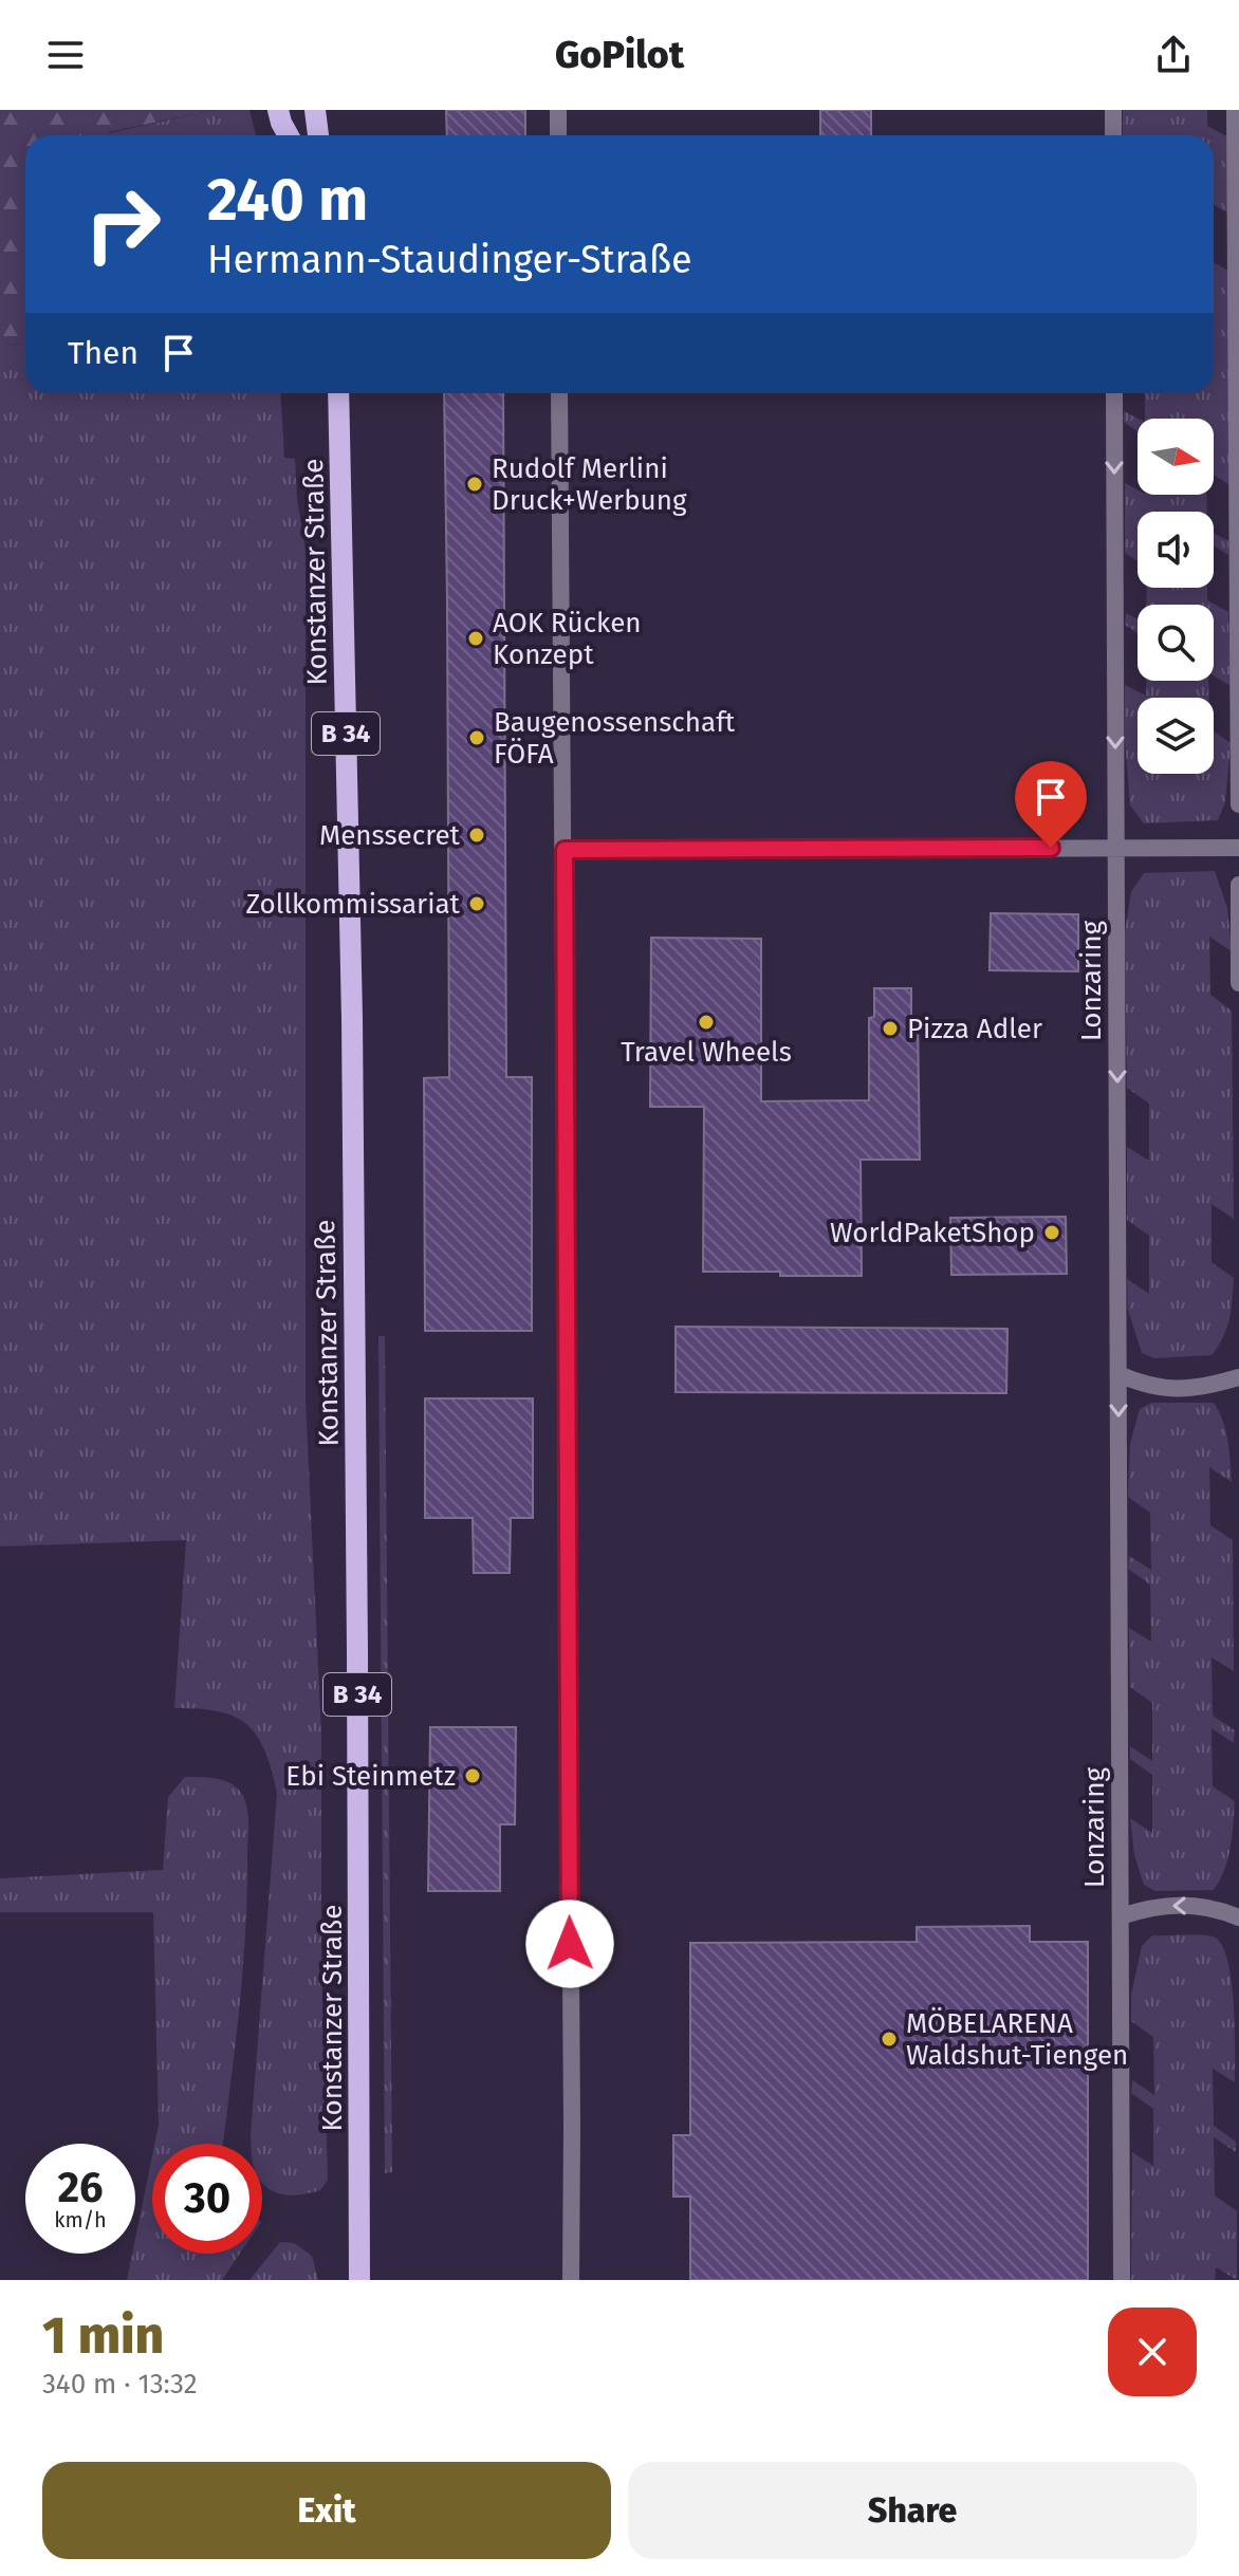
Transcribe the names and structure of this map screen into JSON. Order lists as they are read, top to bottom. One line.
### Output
{"streets":{"main road":["Konstanzer Straße","B 34"],"street":["Lonzaring"]},"places":["Rudolf Merlini Druck+Werbung","AOK Rücken Konzept","Baugenossenschaft FÖFA","Menssecret","Zollkommissariat","Travel Wheels","Pizza Adler","WorldPaketShop","Ebi Steinmetz","MÖBELARENA Waldshut-Tiengen"],"north":"right","page":{"header":"GoPilot","turn":["240 m","Hermann-Staudinger-Straße"],"then":"Then","speed":"26 km/h","limit":"30","heading":["1 min","340 m · 13:32"],"buttons":["Exit","Share"]}}
